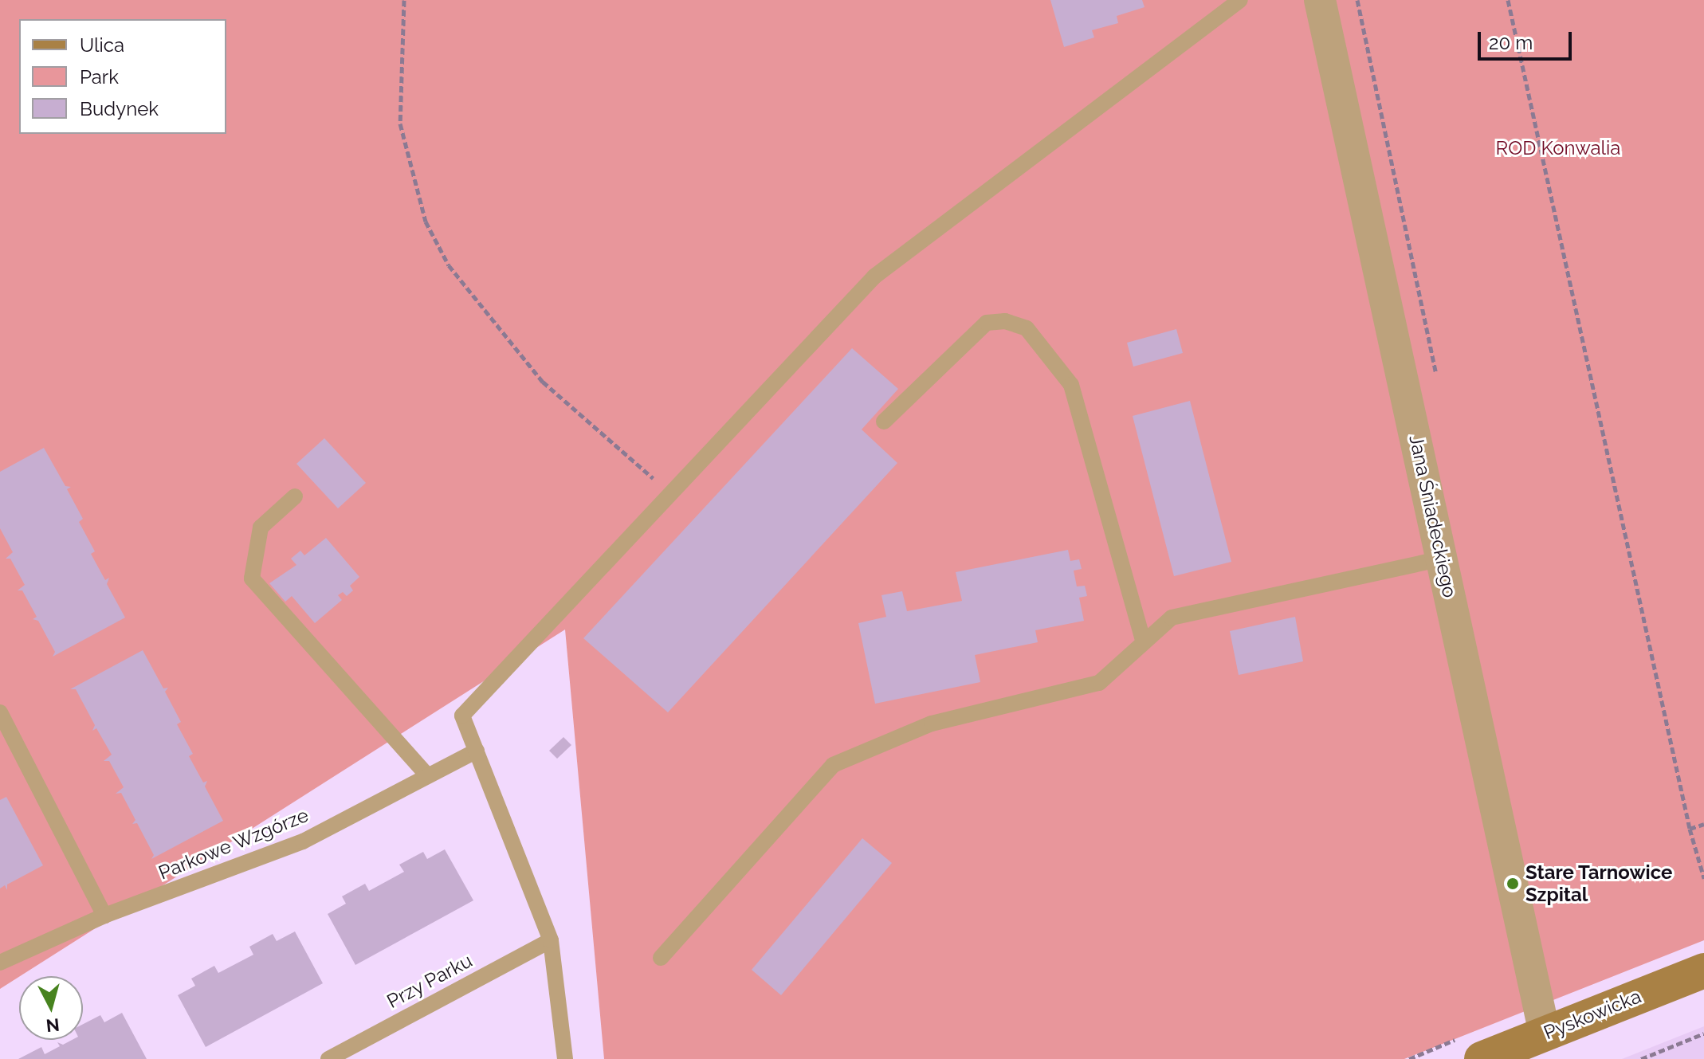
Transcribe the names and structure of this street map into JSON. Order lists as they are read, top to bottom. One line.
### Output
{"streets":{"street":["Jana Śniadeckiego","Pyskowicka"],"lane":["Parkowe Wzgórze","Przy Parku"]},"crossings":[["Jana Śniadeckiego","Pyskowicka"]],"parks":["ROD Konwalia"],"places":["Stare Tarnowice Szpital"],"legend":["Ulica","Park","Budynek"],"scale_bar":"20 m","north":"bottom"}
